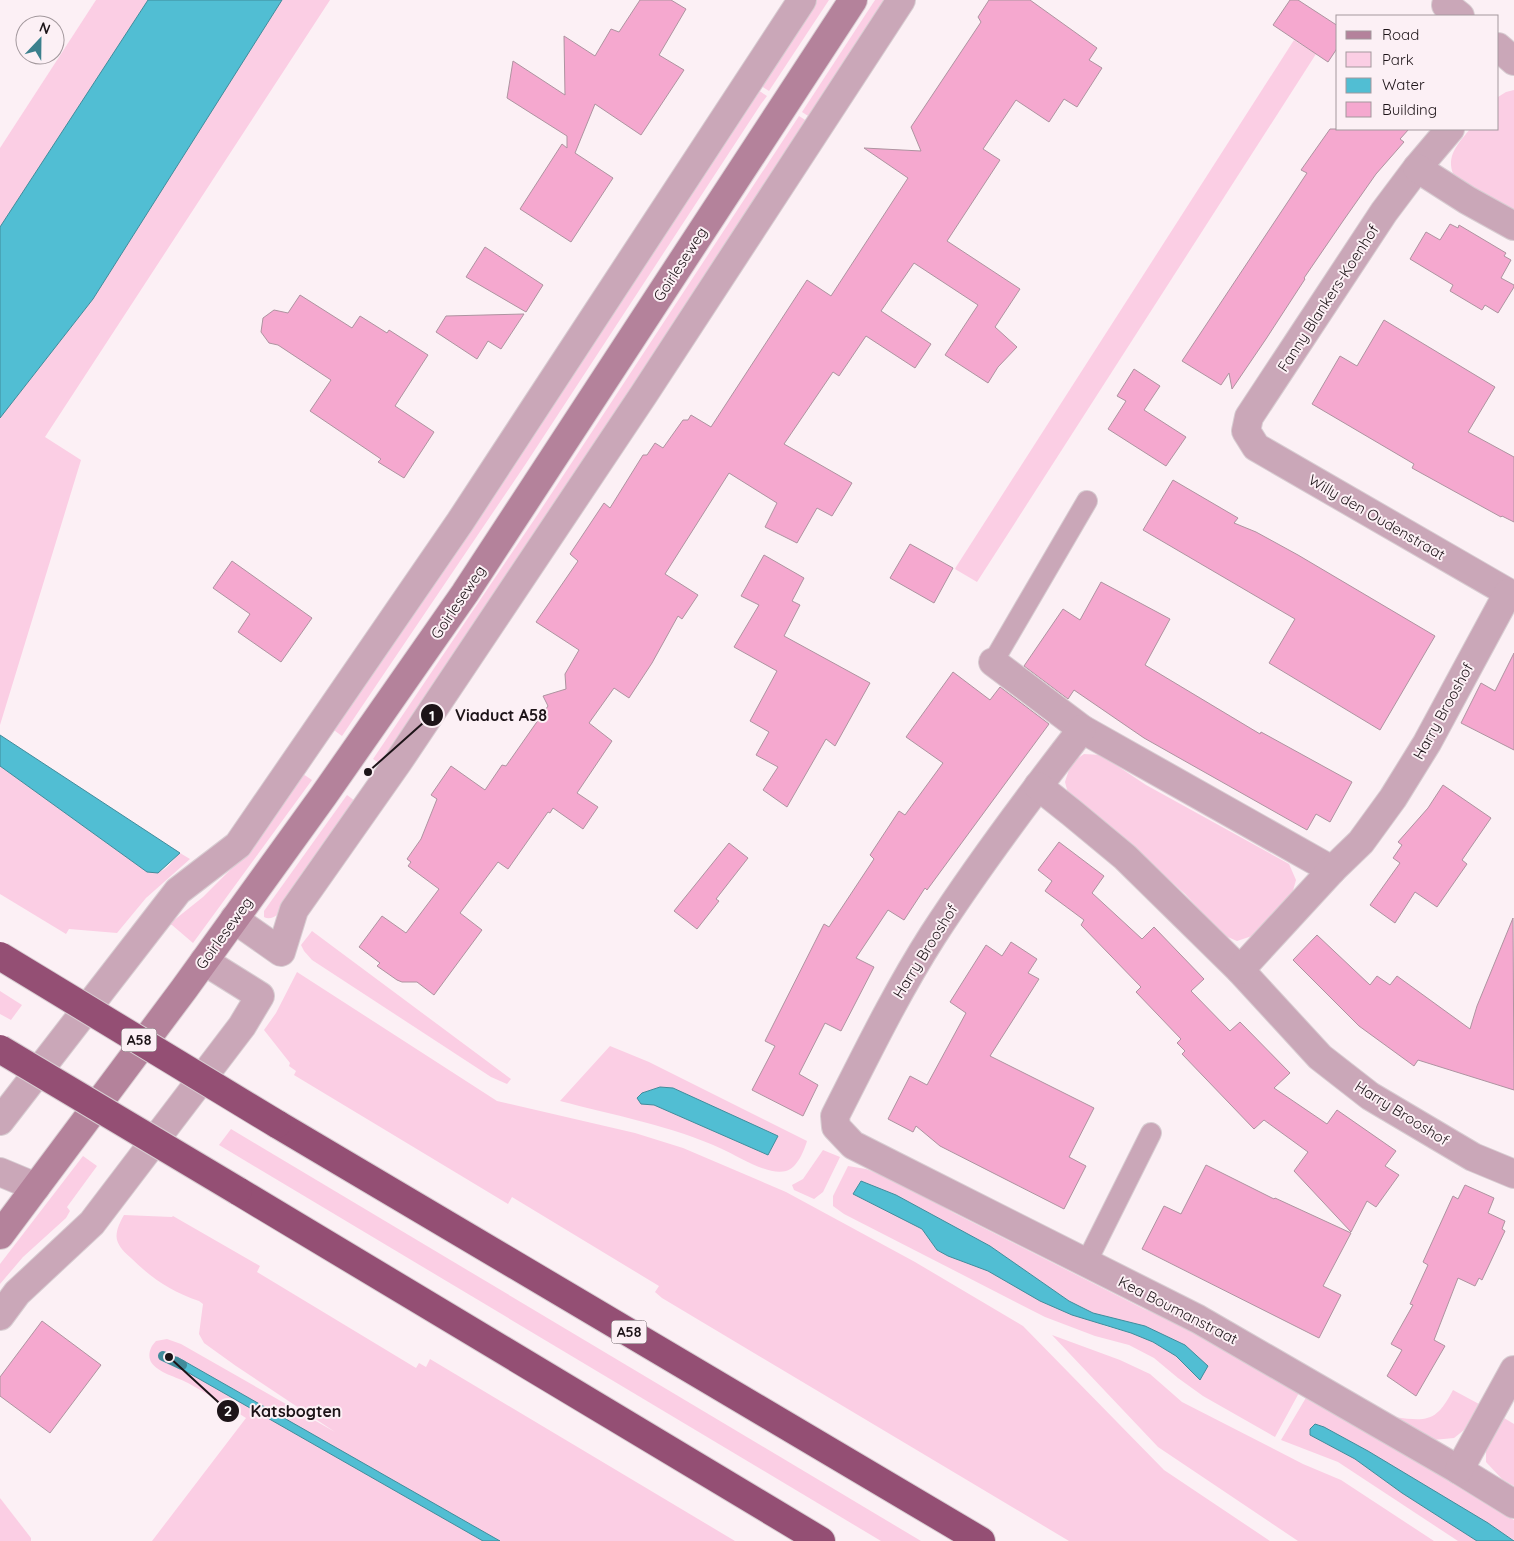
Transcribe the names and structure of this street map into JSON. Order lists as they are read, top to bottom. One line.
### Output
{"streets":{"highway":["A58"],"street":["Goirleseweg","Fanny Blankers-Koenhof","Willy den Oudenstraat","Harry Brooshof","Kea Boumanstraat"]},"crossings":[["Fanny Blankers-Koenhof","Willy den Oudenstraat"],["Willy den Oudenstraat","Harry Brooshof"],["Harry Brooshof","Kea Boumanstraat"]],"places":["Viaduct A58","Katsbogten"],"legend":["Road","Park","Water","Building"],"north":"top"}
